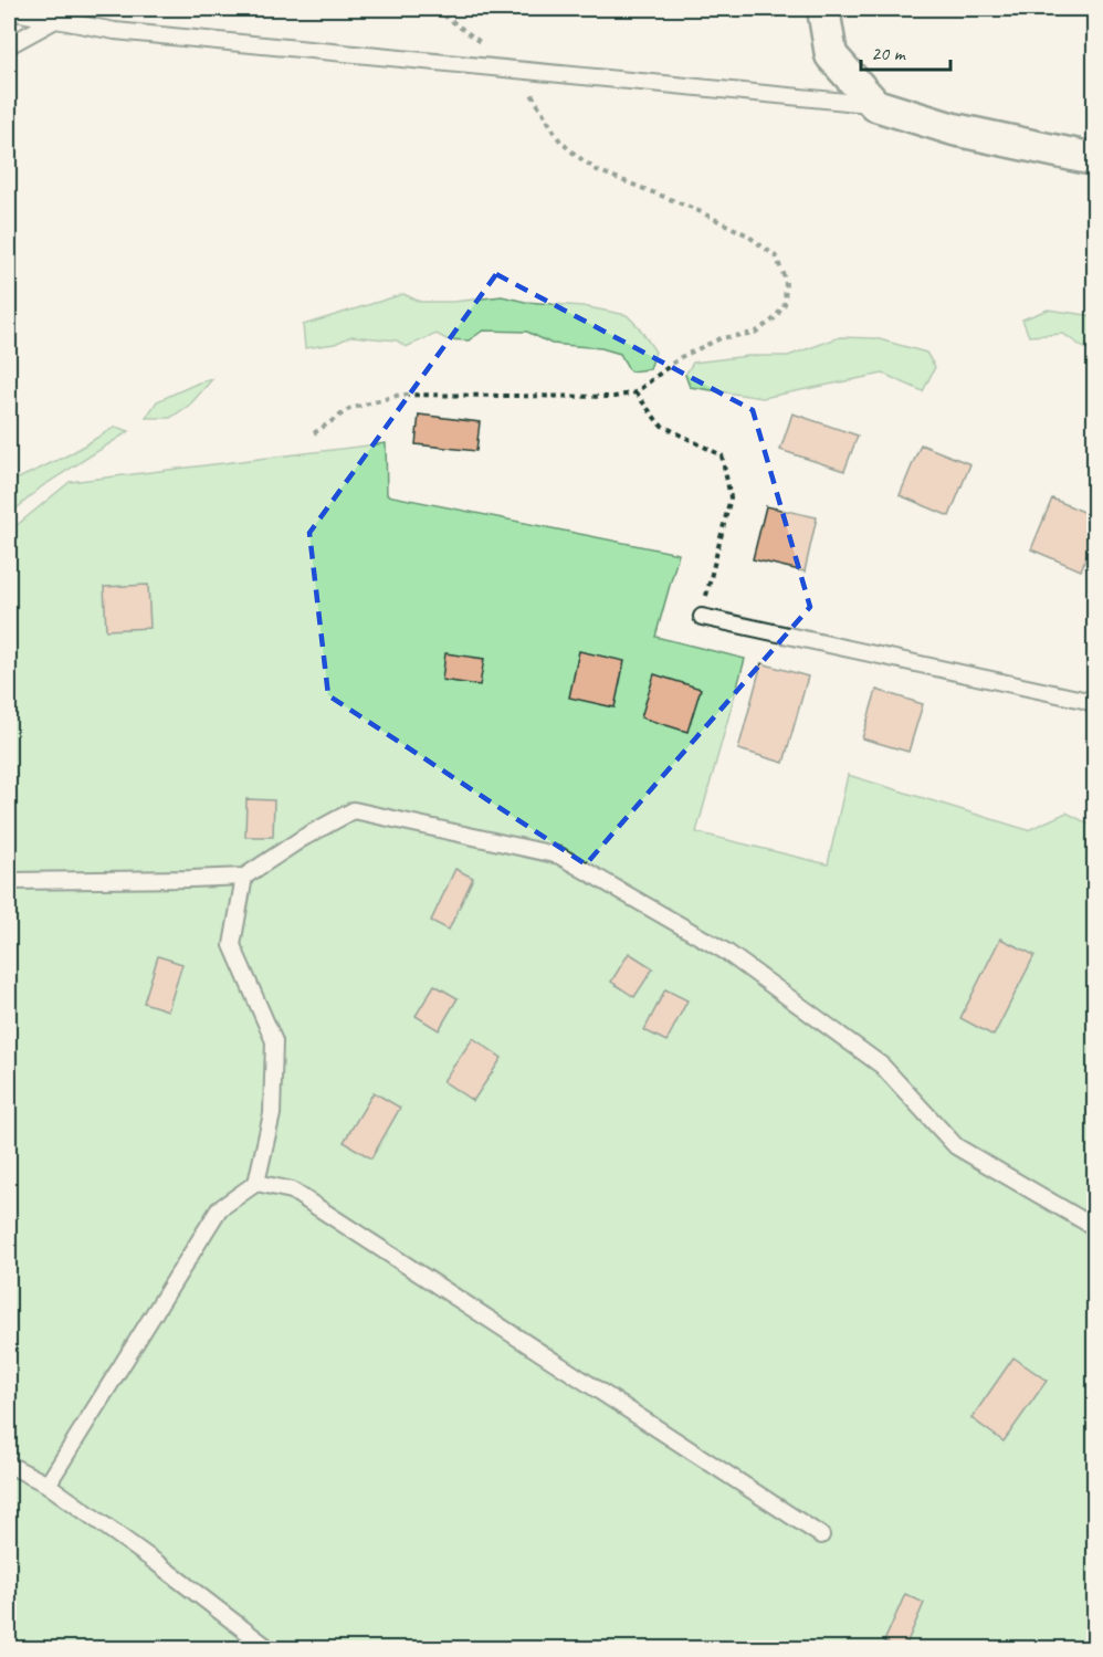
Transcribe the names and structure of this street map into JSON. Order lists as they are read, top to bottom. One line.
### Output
{"scale_bar":"20 m"}
